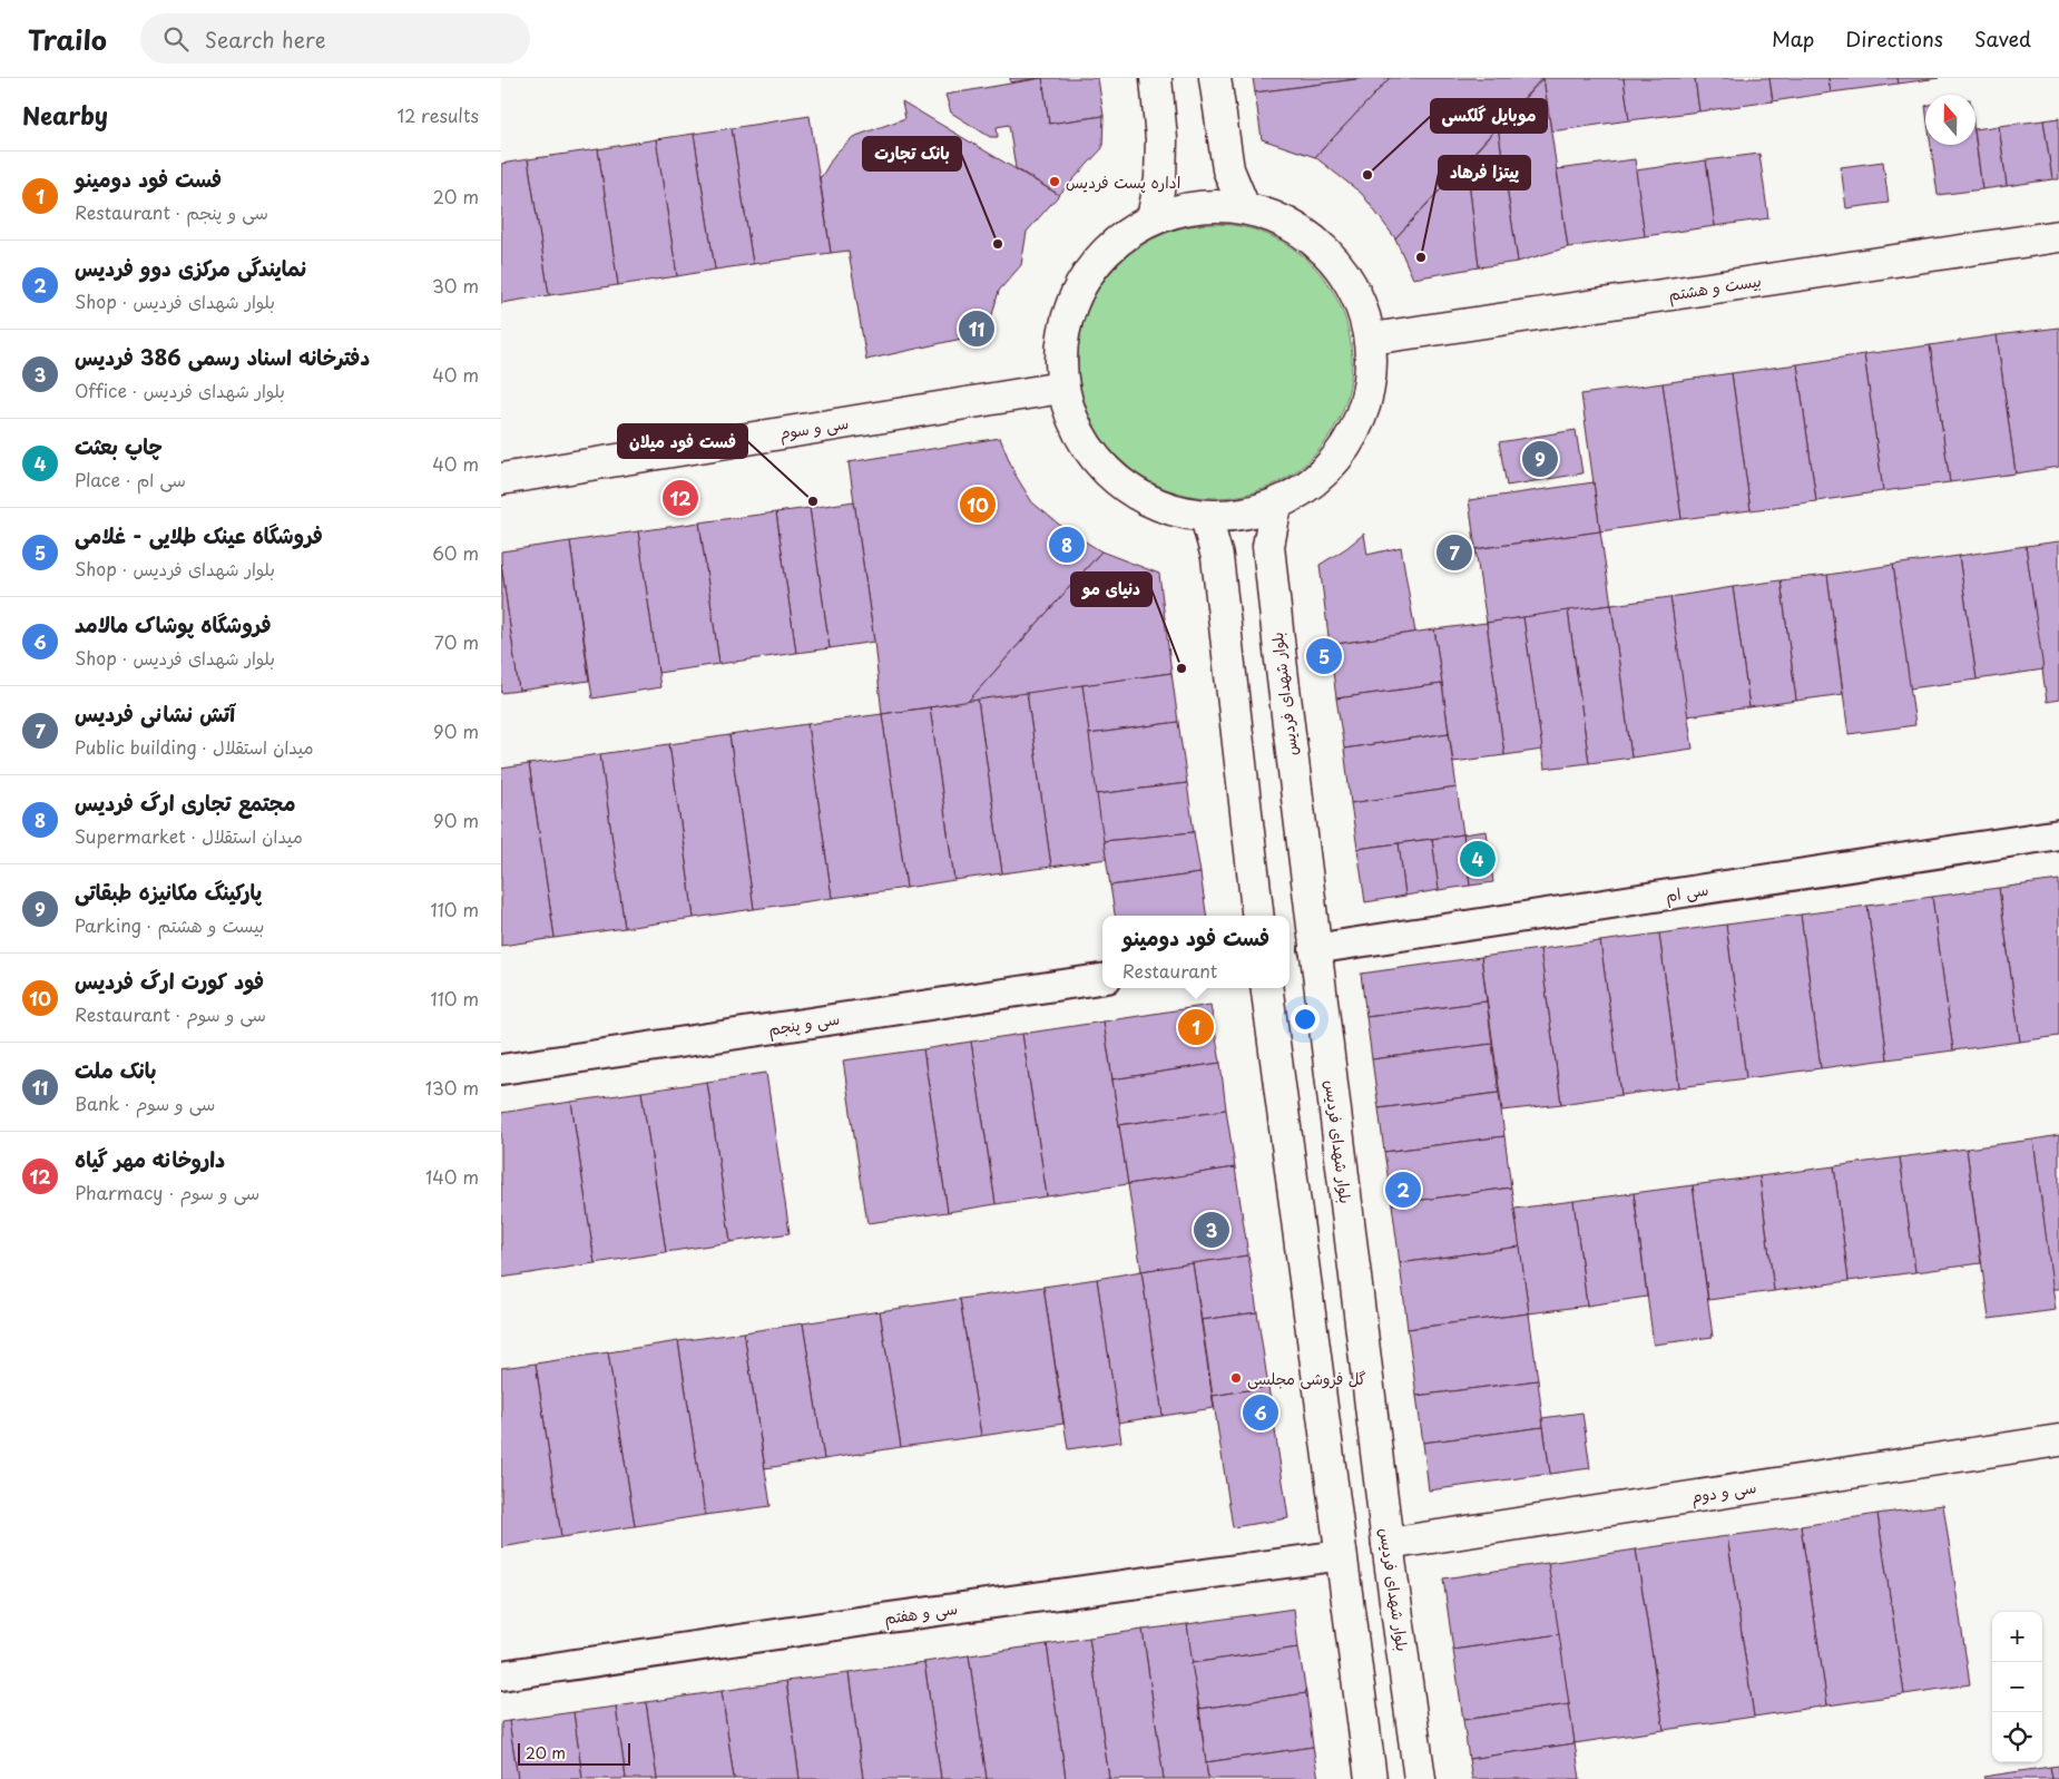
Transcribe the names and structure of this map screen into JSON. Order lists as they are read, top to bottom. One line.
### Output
{"streets":{"main road":["بیست و هشتم","سی و سوم","بلوار شهدای فردیس","سی و دوم"],"street":["سی ام","سی و پنجم","سی و هفتم"]},"crossings":[["بلوار شهدای فردیس","سی ام"],["بلوار شهدای فردیس","سی و دوم"]],"places":["موبایل گلکسی","اداره پست فردیس","بانک تجارت","پیتزا فرهاد","فست فود میلان","دنیای مو","گل فروشی مجلسی"],"scale_bar":"20 m","north":"top","page":{"header":"Trailo","search":"Search here","nav":["Map","Directions","Saved"],"heading":["Nearby","12 results"],"list":[{"mark":"1","name":"فست فود دومینو","note":"Restaurant · سی و پنجم","value":"20 m"},{"mark":"2","name":"نمایندگی مرکزی دوو فردیس","note":"Shop · بلوار شهدای فردیس","value":"30 m"},{"mark":"3","name":"دفترخانه اسناد رسمی 386 فردیس","note":"Office · بلوار شهدای فردیس","value":"40 m"},{"mark":"4","name":"چاپ بعثت","note":"Place · سی ام","value":"40 m"},{"mark":"5","name":"فروشگاه عینک طلایی - غلامی","note":"Shop · بلوار شهدای فردیس","value":"60 m"},{"mark":"6","name":"فروشگاه پوشاک مالامد","note":"Shop · بلوار شهدای فردیس","value":"70 m"},{"mark":"7","name":"آتش نشانی فردیس","note":"Public building · میدان استقلال","value":"90 m"},{"mark":"8","name":"مجتمع تجاری ارگ فردیس","note":"Supermarket · میدان استقلال","value":"90 m"},{"mark":"9","name":"پارکینگ مکانیزه طبقاتی","note":"Parking · بیست و هشتم","value":"110 m"},{"mark":"10","name":"فود کورت ارگ فردیس","note":"Restaurant · سی و سوم","value":"110 m"},{"mark":"11","name":"بانک ملت","note":"Bank · سی و سوم","value":"130 m"},{"mark":"12","name":"داروخانه مهر گیاه","note":"Pharmacy · سی و سوم","value":"140 m"}],"pins":["11","9","12","10","8","7","5","4","1","2","3","6"],"popup":["فست فود دومینو","Restaurant"],"map_buttons":["+","−"],"scale":"20 m"}}
